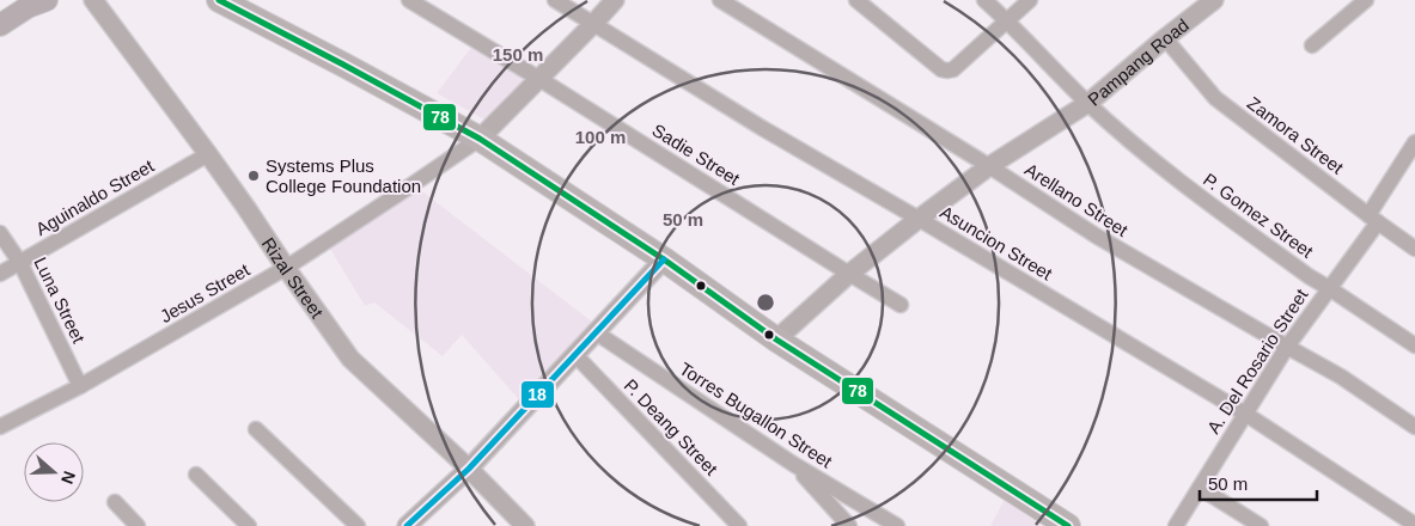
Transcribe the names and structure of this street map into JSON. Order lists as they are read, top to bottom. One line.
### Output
{"streets":{"street":["Pampang Road","Zamora Street","Sadie Street","Aguinaldo Street","Arellano Street","P. Gomez Street","Asuncion Street","Rizal Street","Jesus Street","Luna Street","A. Del Rosario Street","Torres Bugallon Street","P. Deang Street"]},"crossings":[["Pampang Road","Zamora Street"],["Pampang Road","Sadie Street"],["Pampang Road","Arellano Street"],["Pampang Road","P. Gomez Street"],["Pampang Road","Asuncion Street"],["Zamora Street","A. Del Rosario Street"],["Aguinaldo Street","Rizal Street"],["Aguinaldo Street","Luna Street"],["Arellano Street","A. Del Rosario Street"],["P. Gomez Street","A. Del Rosario Street"],["Asuncion Street","A. Del Rosario Street"],["Rizal Street","Jesus Street"],["Jesus Street","Luna Street"]],"places":["Systems Plus College Foundation"],"lines":["transit line 78","transit line 18"],"scale_bar":"50 m","north":"right","rings":["150 m","100 m","50 m"]}
